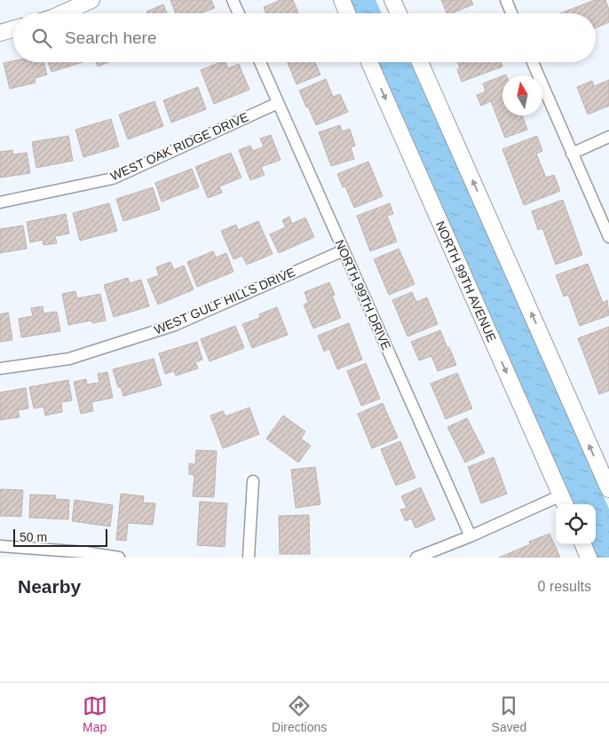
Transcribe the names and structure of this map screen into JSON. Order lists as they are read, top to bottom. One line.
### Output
{"streets":{"main road":["NORTH 99TH AVENUE"],"street":["WEST OAK RIDGE DRIVE","NORTH 99TH DRIVE","WEST GULF HILLS DRIVE"]},"crossings":[["WEST OAK RIDGE DRIVE","NORTH 99TH DRIVE"],["NORTH 99TH DRIVE","WEST GULF HILLS DRIVE"]],"scale_bar":"50 m","north":"top","page":{"search":"Search here","scale":"50 m","heading":["Nearby","0 results"],"nav":["Map","Directions","Saved"]}}
